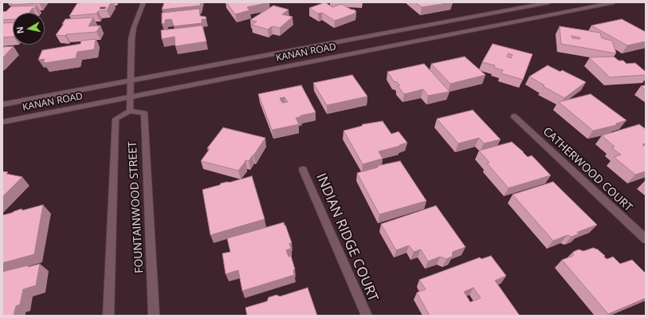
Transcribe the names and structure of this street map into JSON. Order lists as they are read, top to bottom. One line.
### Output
{"streets":{"main road":["KANAN ROAD","CATHERWOOD COURT","FOUNTAINWOOD STREET","INDIAN RIDGE COURT"]},"north":"left"}
